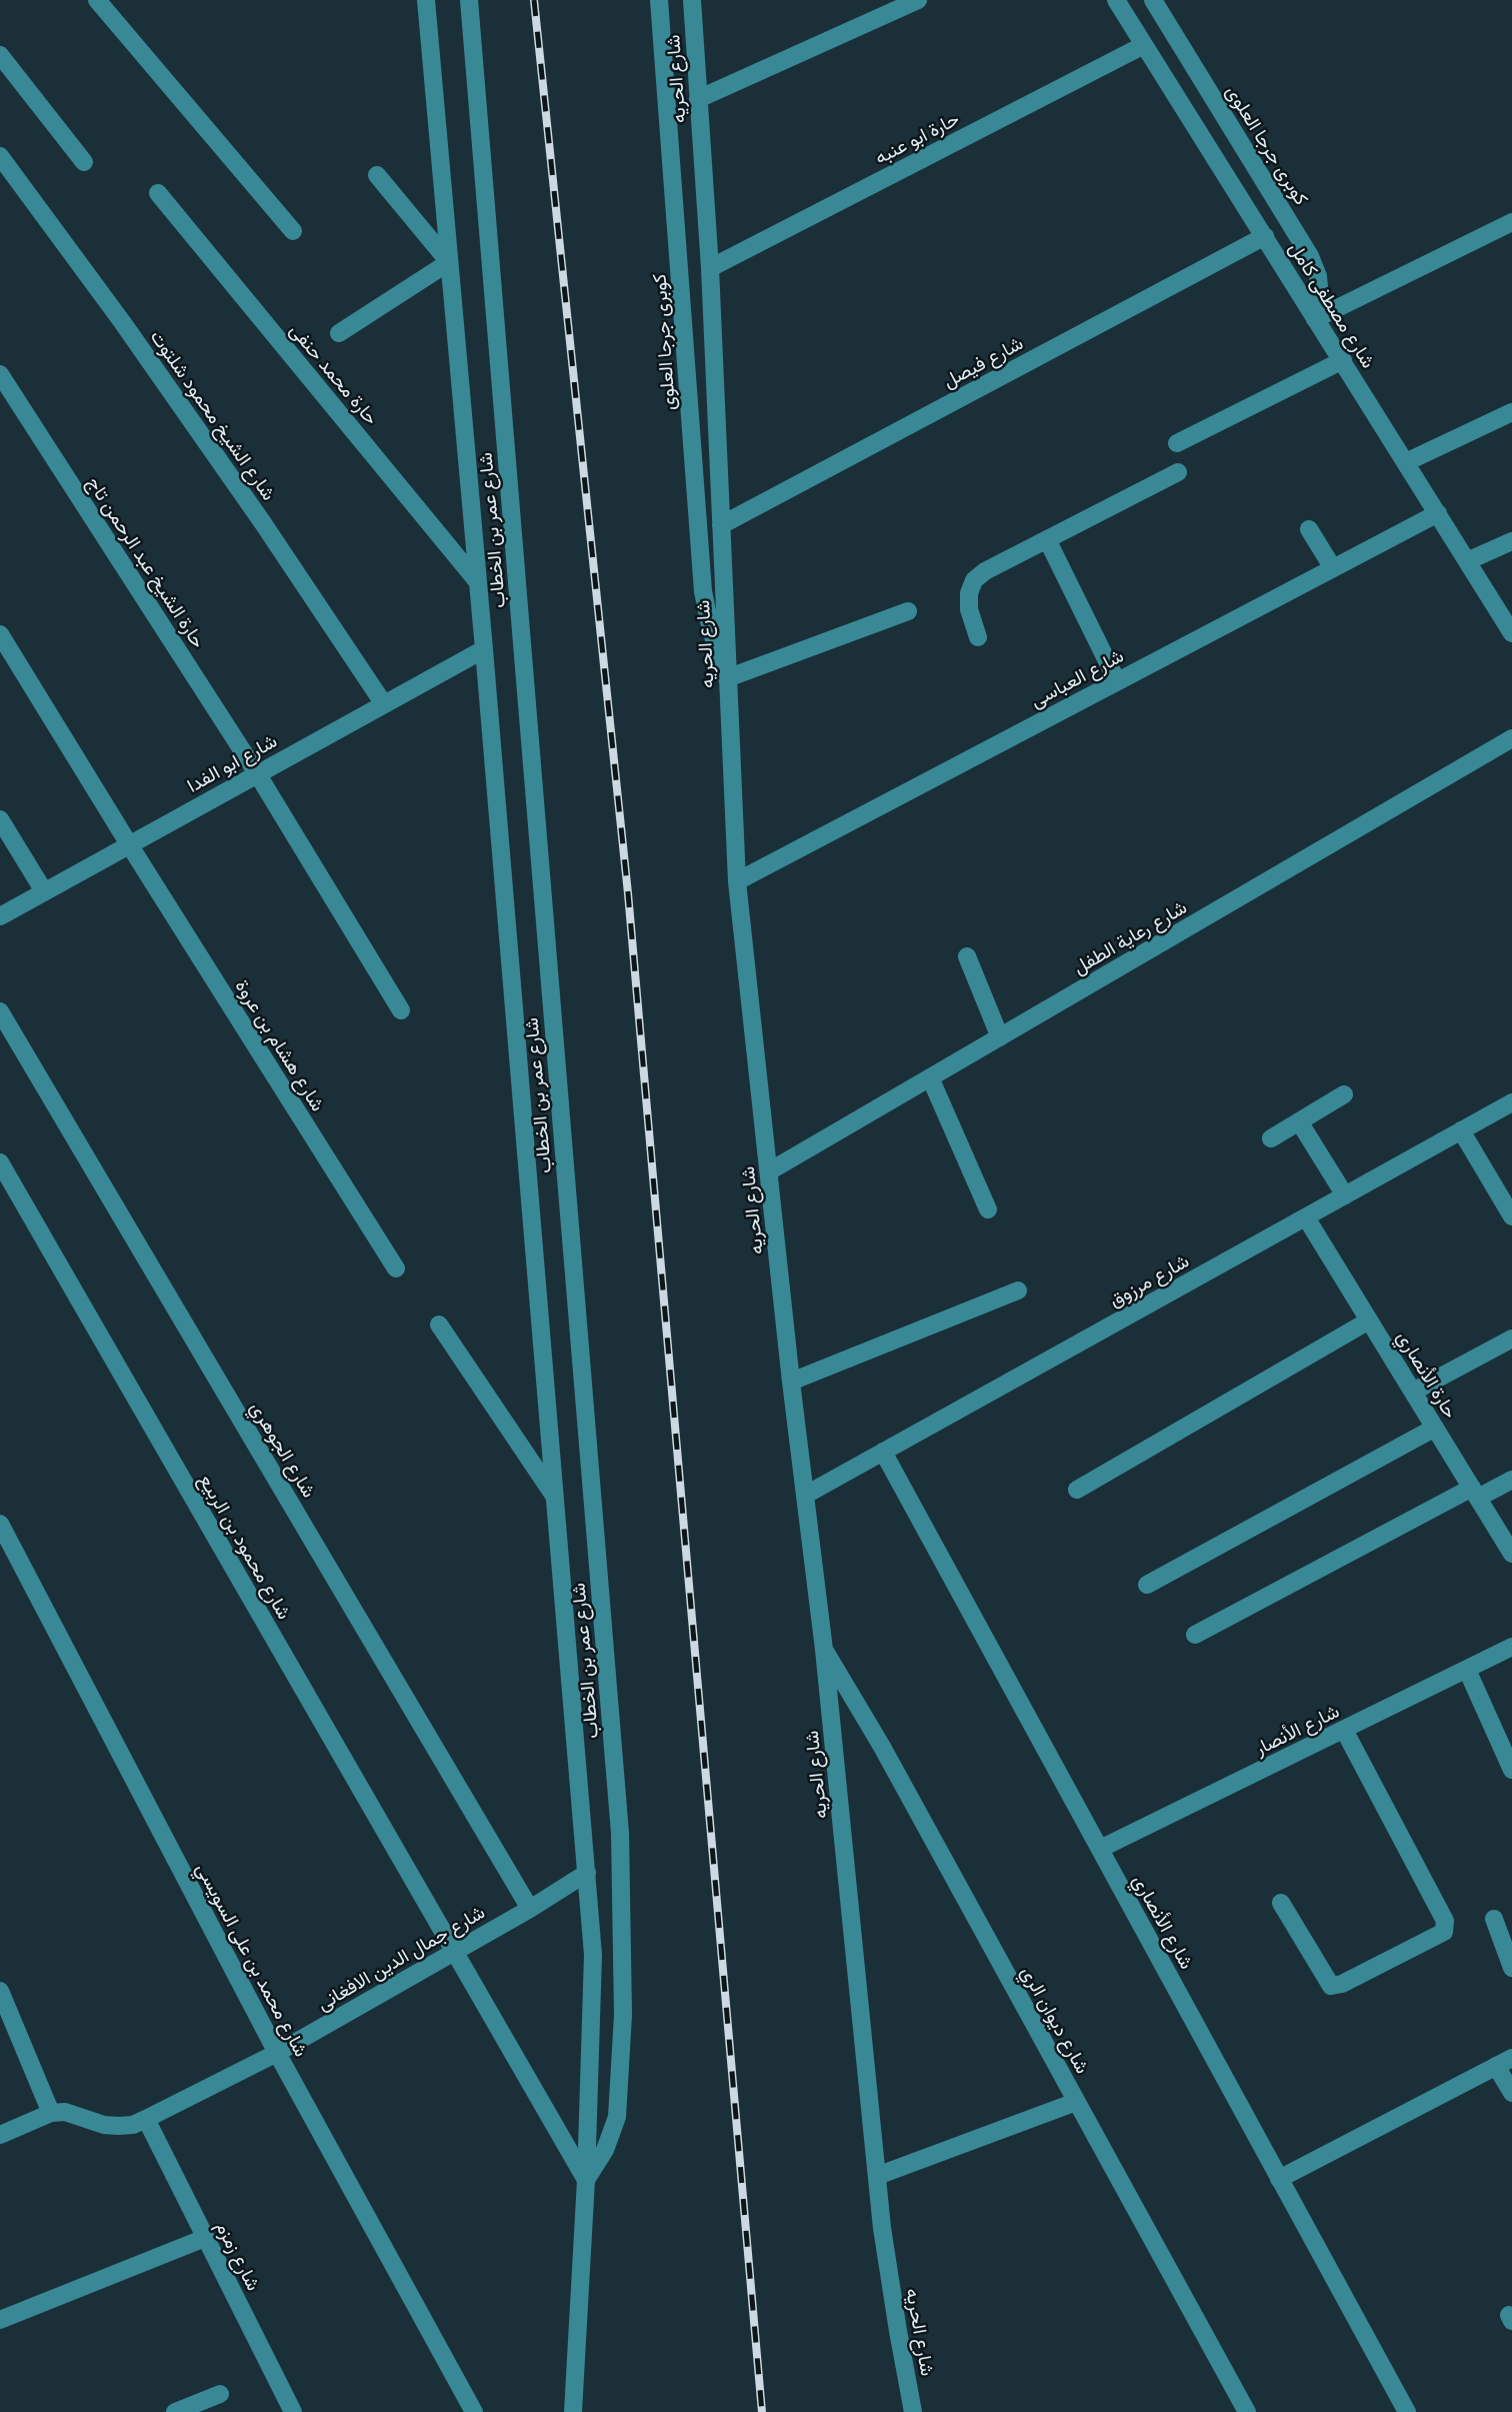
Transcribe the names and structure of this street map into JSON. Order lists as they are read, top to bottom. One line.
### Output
{"streets":{"street":["شارع الحريه","حارة ابو عنبه","كوبرى جرجا العلوى","شارع مصطفى كامل","شارع فيصل","حارة محمد حنفى","شارع الشيخ محمود شلتوت","شارع عمر بن الخطاب","حارة الشيخ عبد الرحمن تاج","شارع العباسى","شارع ابو الفدا","شارع رعاية الطفل","شارع هشام بن عروة","شارع مرزوق","حارة الأنصاري","شارع الجوهري","شارع محمود بن الربيع","شارع الأنصار","شارع الأنصاري","شارع جمال الدين الافغانى","شارع محمد بن على السويسي","شارع ديوان الري","شارع زمزم"]},"crossings":[["شارع الحريه","حارة ابو عنبه"],["شارع الحريه","كوبرى جرجا العلوى"],["شارع الحريه","شارع فيصل"],["شارع الحريه","شارع العباسى"],["شارع الحريه","شارع رعاية الطفل"],["شارع الحريه","شارع مرزوق"],["شارع الحريه","شارع ديوان الري"],["حارة ابو عنبه","شارع مصطفى كامل"],["كوبرى جرجا العلوى","شارع مصطفى كامل"],["شارع مصطفى كامل","شارع فيصل"],["شارع مصطفى كامل","شارع العباسى"],["حارة محمد حنفى","شارع عمر بن الخطاب"],["شارع الشيخ محمود شلتوت","شارع ابو الفدا"],["شارع عمر بن الخطاب","شارع ابو الفدا"],["شارع عمر بن الخطاب","شارع محمود بن الربيع"],["شارع عمر بن الخطاب","شارع جمال الدين الافغانى"],["حارة الشيخ عبد الرحمن تاج","شارع ابو الفدا"],["شارع ابو الفدا","شارع هشام بن عروة"],["شارع مرزوق","حارة الأنصاري"],["شارع مرزوق","شارع الأنصاري"],["شارع الجوهري","شارع جمال الدين الافغانى"],["شارع محمود بن الربيع","شارع جمال الدين الافغانى"],["شارع الأنصار","شارع الأنصاري"],["شارع جمال الدين الافغانى","شارع محمد بن على السويسي"],["شارع جمال الدين الافغانى","شارع زمزم"]]}
